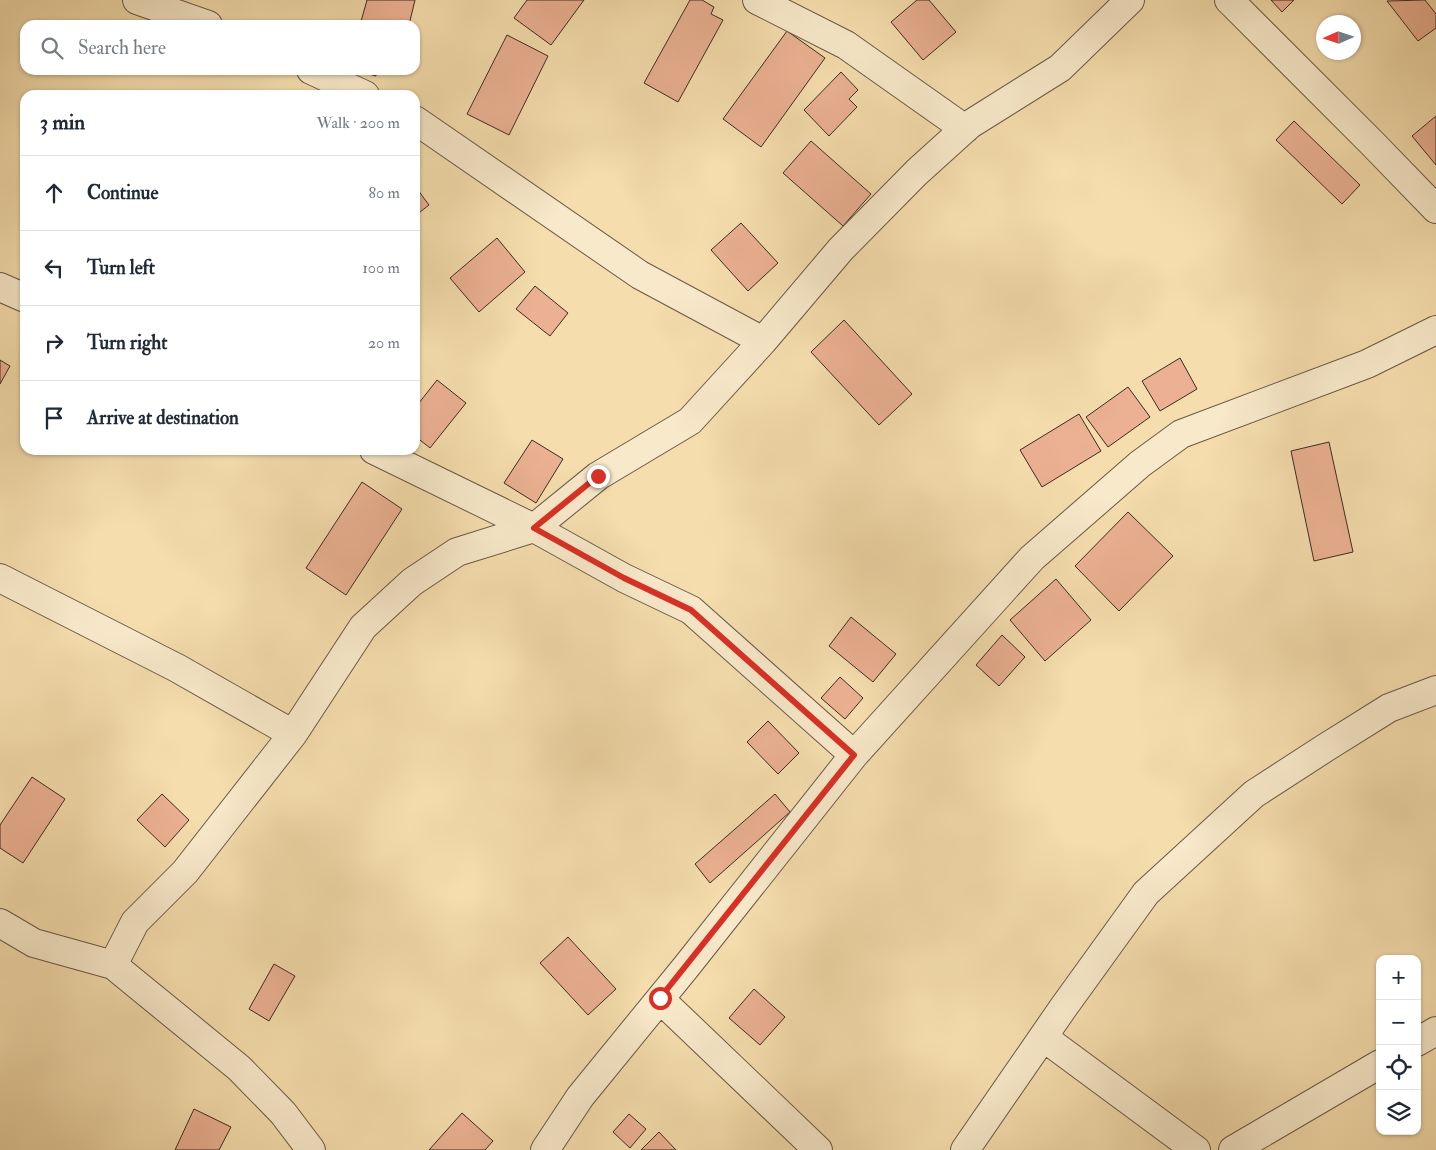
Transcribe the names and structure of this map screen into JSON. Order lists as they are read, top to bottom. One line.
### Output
{"north":"left","page":{"search":"Search here","heading":["3 min","Walk · 200 m"],"list":[["Continue","80 m"],["Turn left","100 m"],["Turn right","20 m"],"Arrive at destination"],"map_buttons":["+","−"]}}
